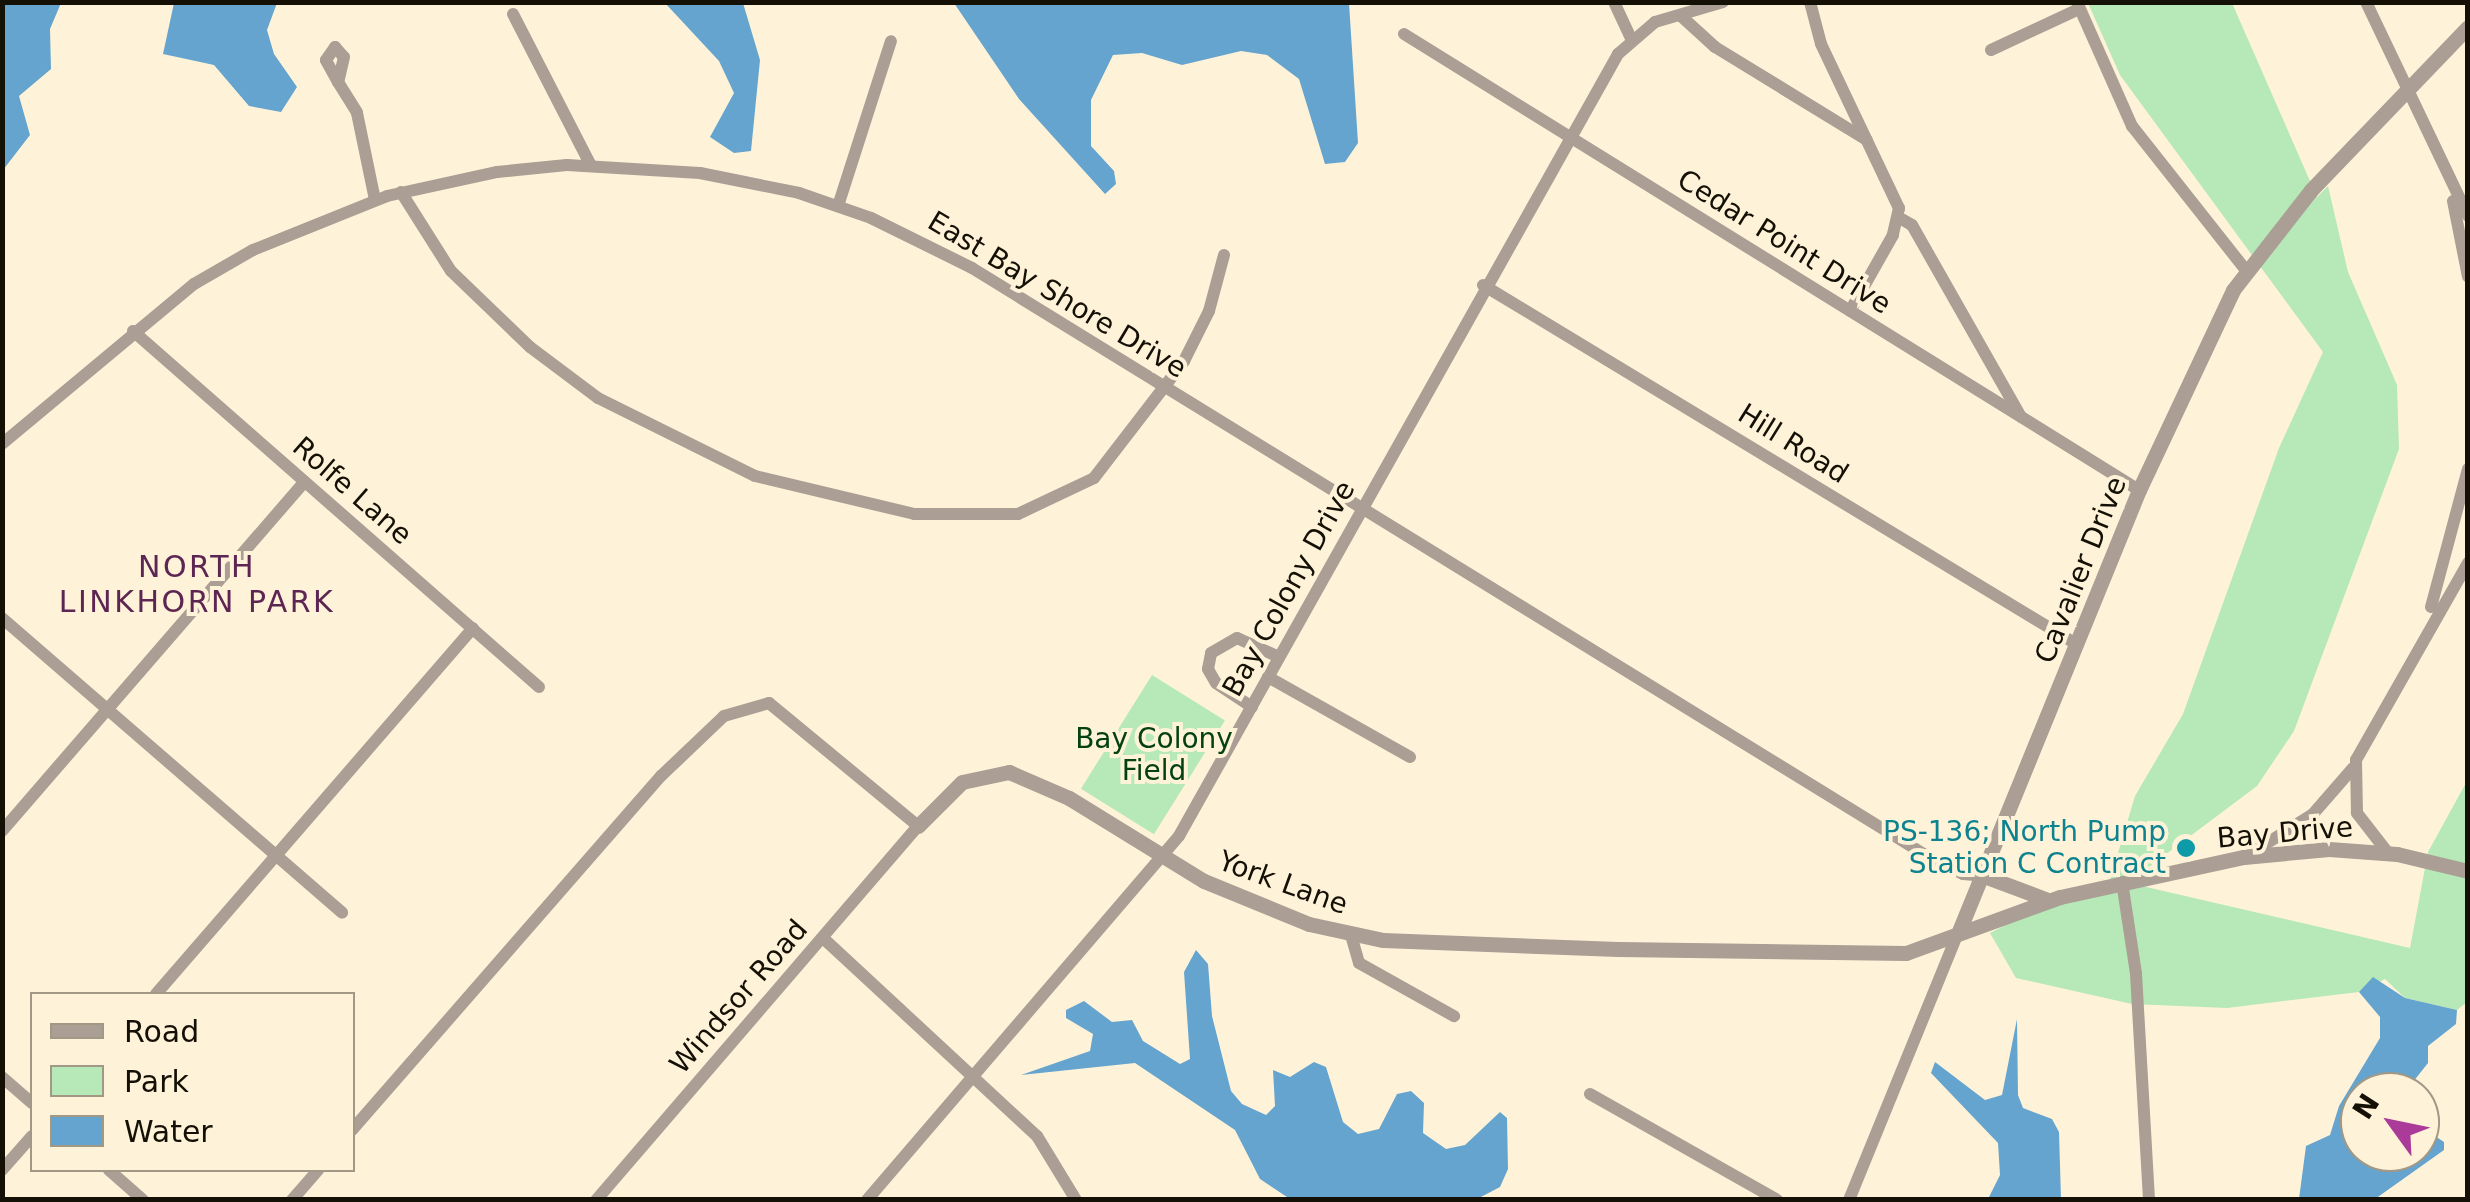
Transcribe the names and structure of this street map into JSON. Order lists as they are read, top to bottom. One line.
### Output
{"streets":{"street":["Cedar Point Drive","East Bay Shore Drive","Hill Road","Rolfe Lane","Cavalier Drive","Bay Colony Drive","Bay Drive","York Lane","Windsor Road"]},"crossings":[["Cedar Point Drive","Cavalier Drive"],["Cedar Point Drive","Bay Colony Drive"],["East Bay Shore Drive","Rolfe Lane"],["East Bay Shore Drive","Cavalier Drive"],["East Bay Shore Drive","Bay Colony Drive"],["Hill Road","Cavalier Drive"],["Hill Road","Bay Colony Drive"],["Cavalier Drive","Bay Drive"],["Cavalier Drive","York Lane"],["Bay Colony Drive","York Lane"],["Bay Drive","York Lane"],["York Lane","Windsor Road"]],"districts":["NORTH LINKHORN PARK"],"parks":["Bay Colony Field"],"places":["PS-136; North Pump Station C Contract"],"legend":["Road","Park","Water"],"north":"top left"}
